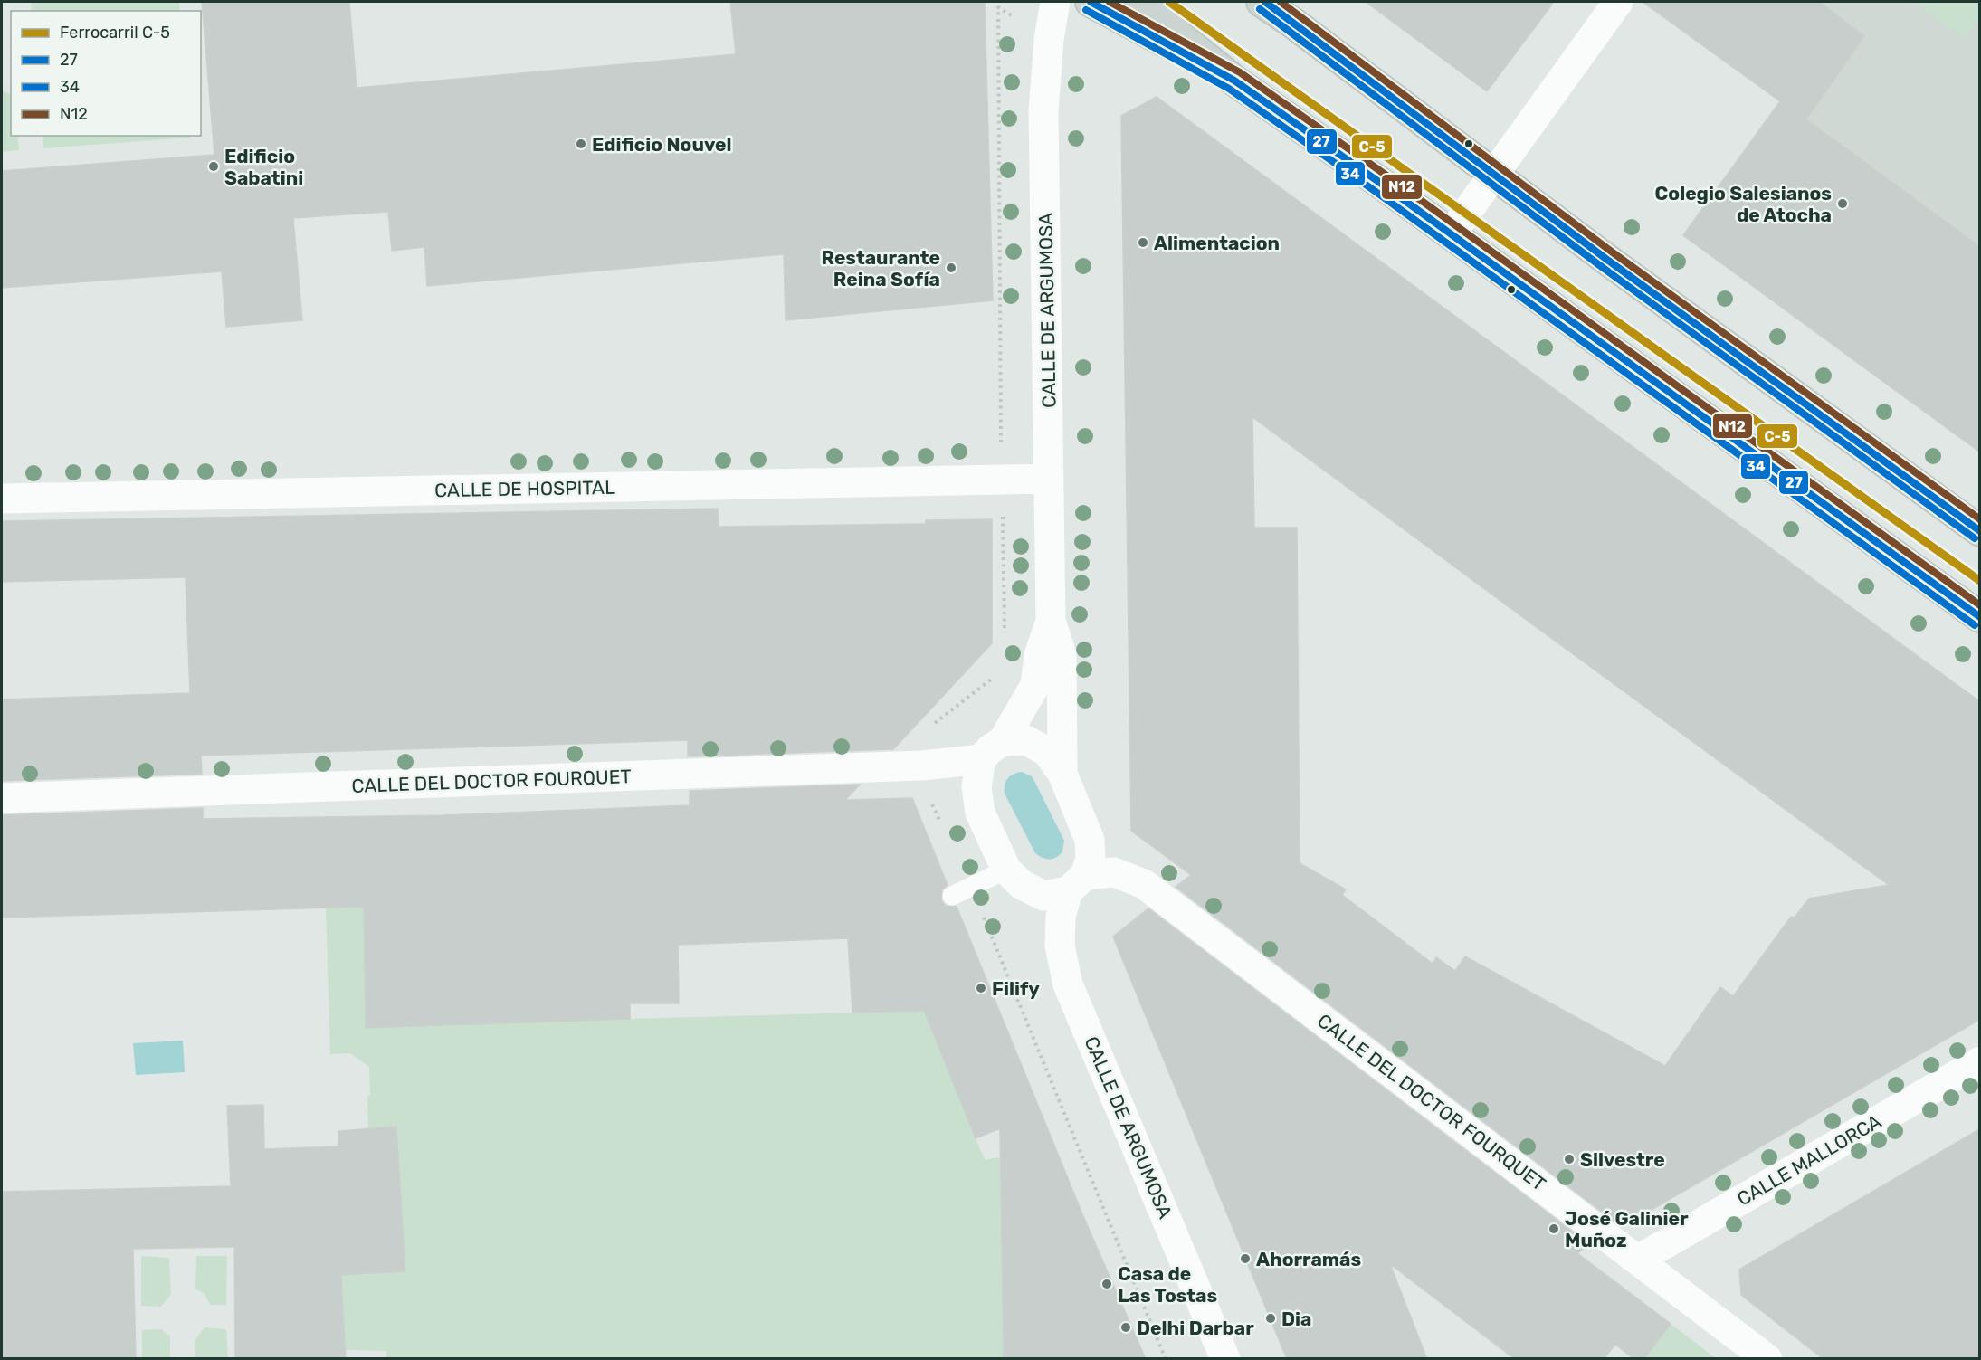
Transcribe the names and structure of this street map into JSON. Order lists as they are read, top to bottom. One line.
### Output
{"streets":{"street":["CALLE DE ARGUMOSA","CALLE DE HOSPITAL","CALLE DEL DOCTOR FOURQUET","CALLE MALLORCA"]},"crossings":[["CALLE DE ARGUMOSA","CALLE DE HOSPITAL"],["CALLE DE ARGUMOSA","CALLE DEL DOCTOR FOURQUET"],["CALLE DEL DOCTOR FOURQUET","CALLE MALLORCA"]],"places":["Edificio Nouvel","Edificio Sabatini","Colegio Salesianos de Atocha","Alimentacion","Restaurante Reina Sofía","Filify","Silvestre","José Galinier Muñoz","Ahorramás","Casa de Las Tostas","Dia","Delhi Darbar"],"lines":["rail line C-5","transit line 27","transit line N12","transit line 34"],"legend":["Ferrocarril C-5","27","34","N12"]}
